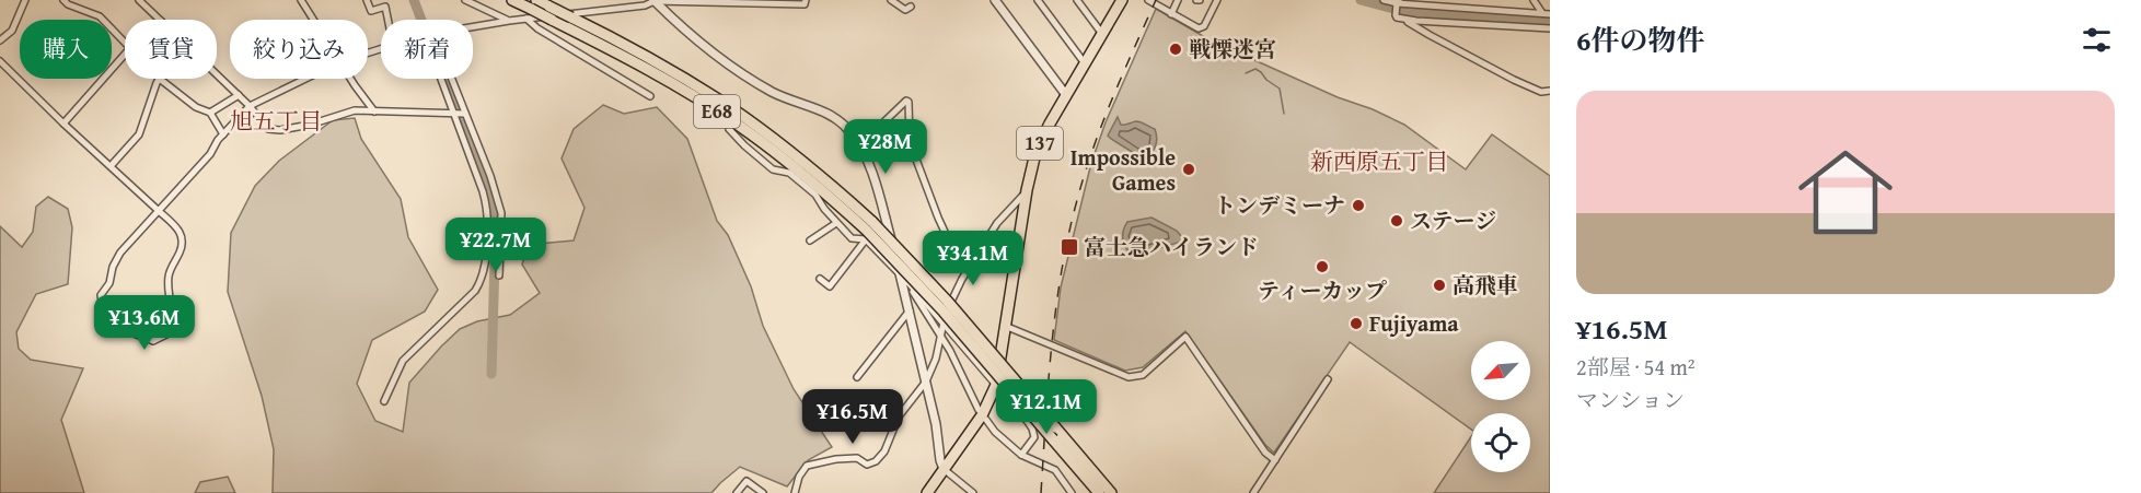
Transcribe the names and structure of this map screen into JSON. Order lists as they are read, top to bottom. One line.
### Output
{"streets":{"highway":["E68","137"]},"districts":["旭五丁目","新西原五丁目"],"places":{"other":["戦慄迷宮","Impossible Games","トンデミーナ","ステージ","ティーカップ","高飛車","Fujiyama"],"transit":["富士急ハイランド"]},"north":"bottom left","page":{"heading":"6件の物件","chip":["購入","賃貸","絞り込み","新着"],"list":[{"name":"¥16.5M","note":"2部屋 · 54 m² · マンション"}],"price":["¥28M","¥22.7M","¥34.1M","¥13.6M","¥12.1M","¥16.5M"]}}
